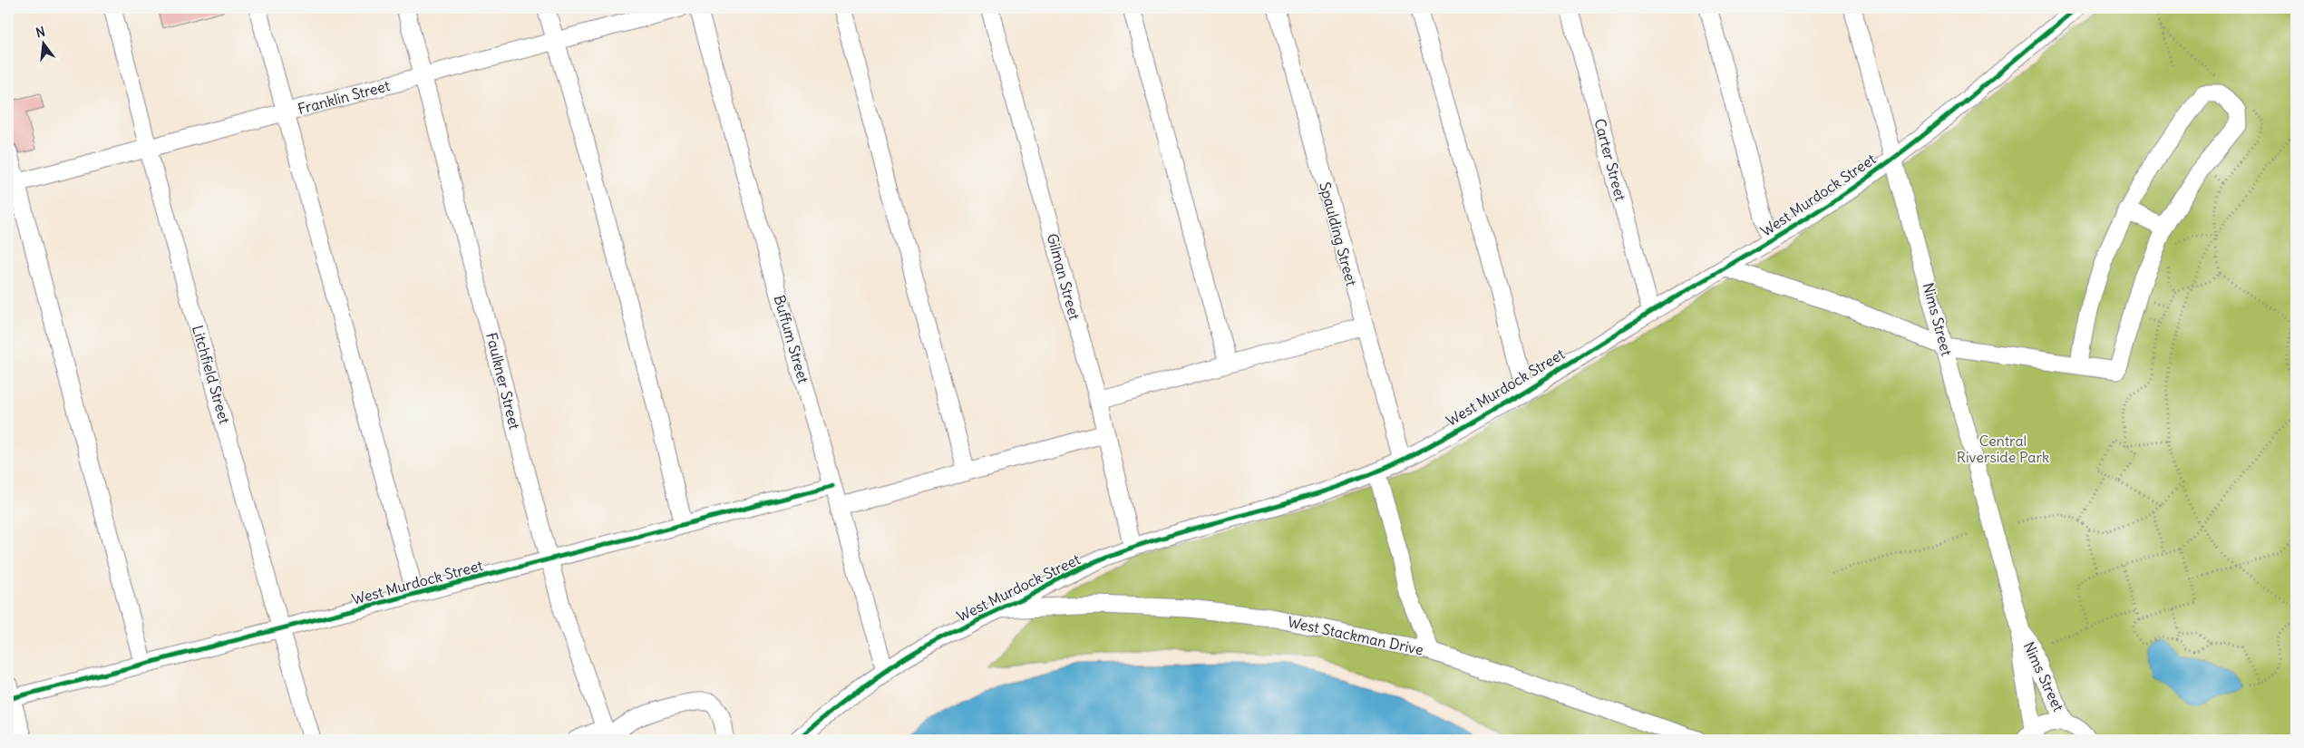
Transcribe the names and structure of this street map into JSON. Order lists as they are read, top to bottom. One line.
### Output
{"streets":{"street":["Franklin Street","Carter Street","West Murdock Street","Spaulding Street","Gilman Street","Nims Street","Buffum Street","Litchfield Street","Faulkner Street","West Stackman Drive"]},"crossings":[["Franklin Street","Litchfield Street"],["Franklin Street","Faulkner Street"],["Carter Street","West Murdock Street"],["West Murdock Street","Spaulding Street"],["West Murdock Street","Gilman Street"],["West Murdock Street","Nims Street"],["West Murdock Street","Buffum Street"],["West Murdock Street","Litchfield Street"],["West Murdock Street","Faulkner Street"],["West Murdock Street","West Stackman Drive"]],"parks":["Central Riverside Park"],"north":"top"}
